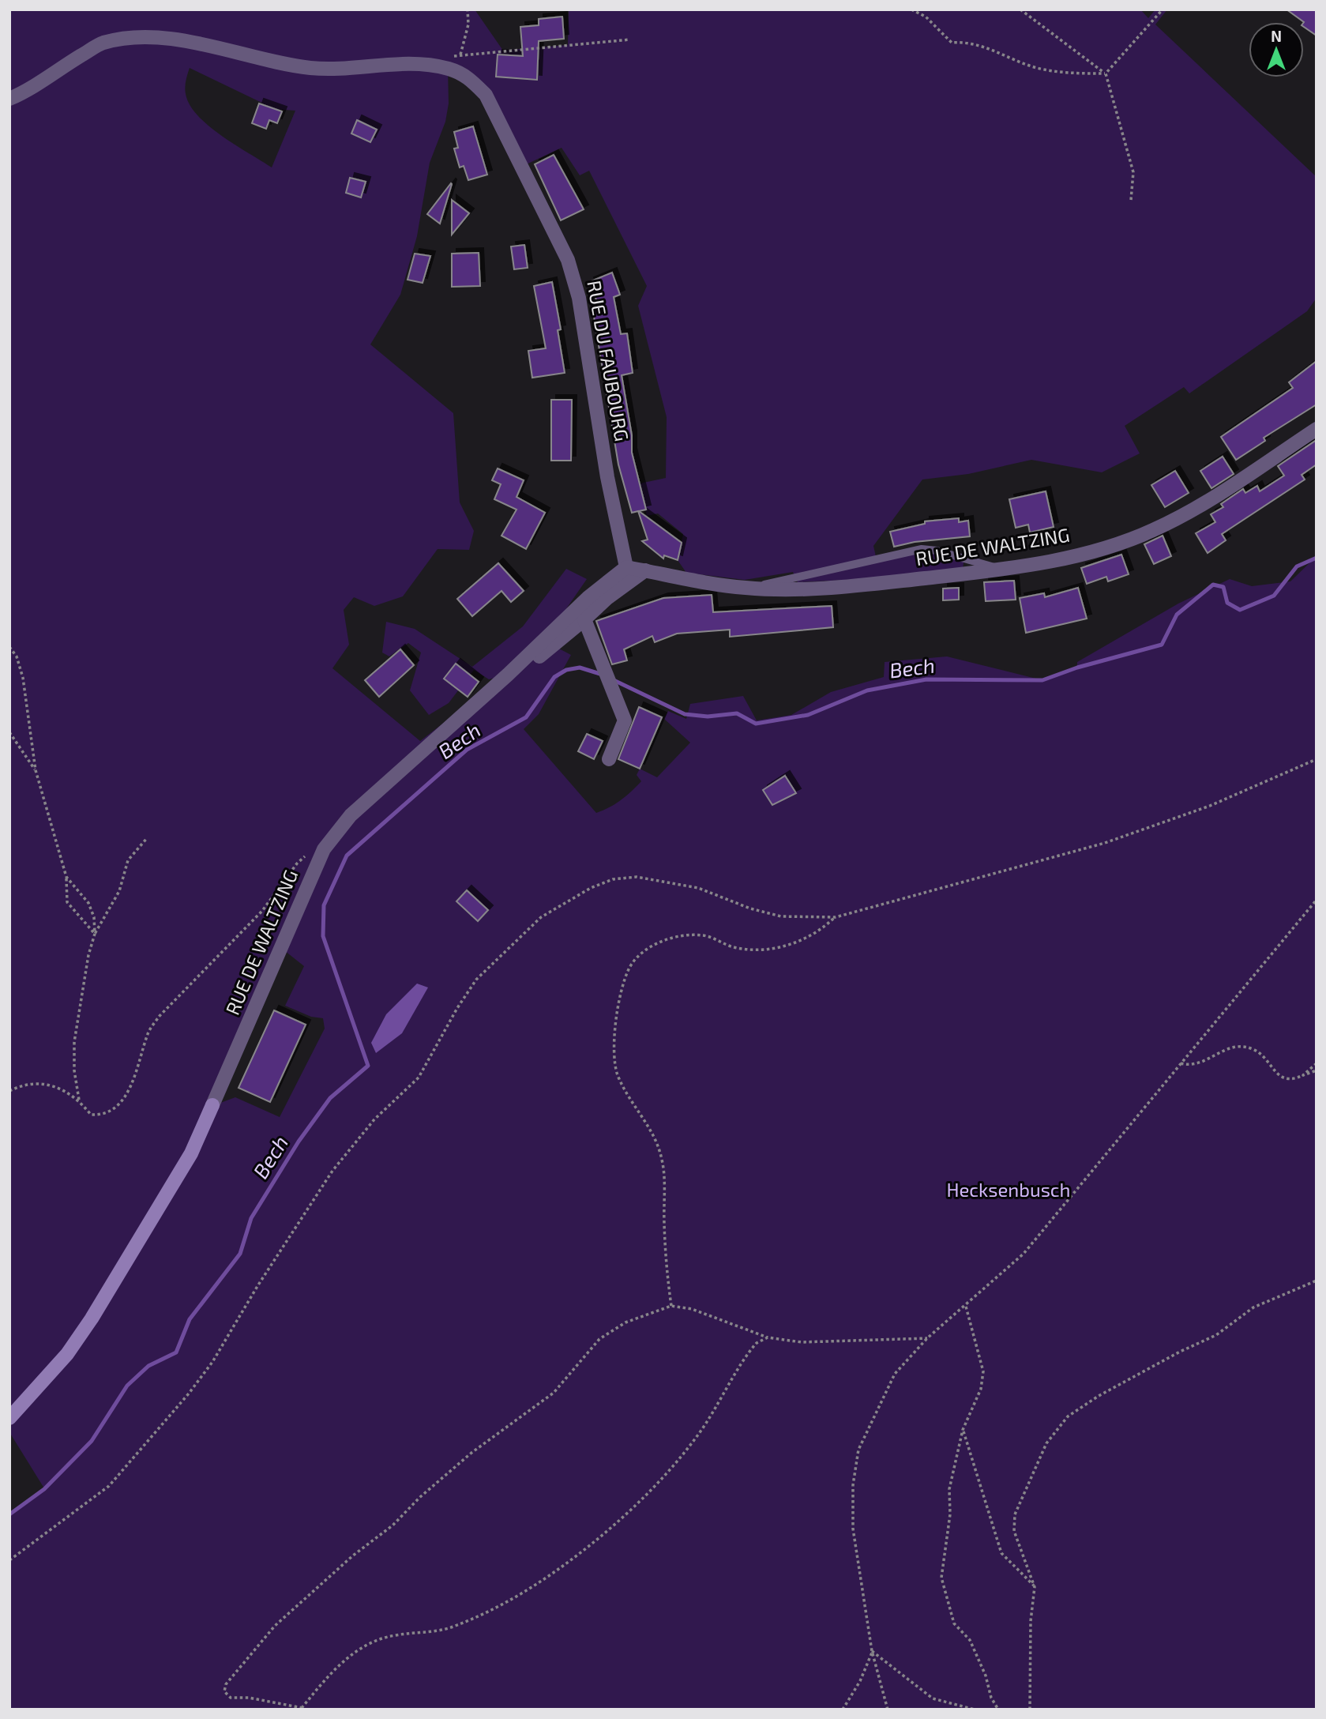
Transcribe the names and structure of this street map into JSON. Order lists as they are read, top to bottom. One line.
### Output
{"streets":{"street":["RUE DU FAUBOURG","RUE DE WALTZING"]},"crossings":[["RUE DU FAUBOURG","RUE DE WALTZING"]],"water":["Bech"],"parks":["Hecksenbusch"],"north":"top"}
